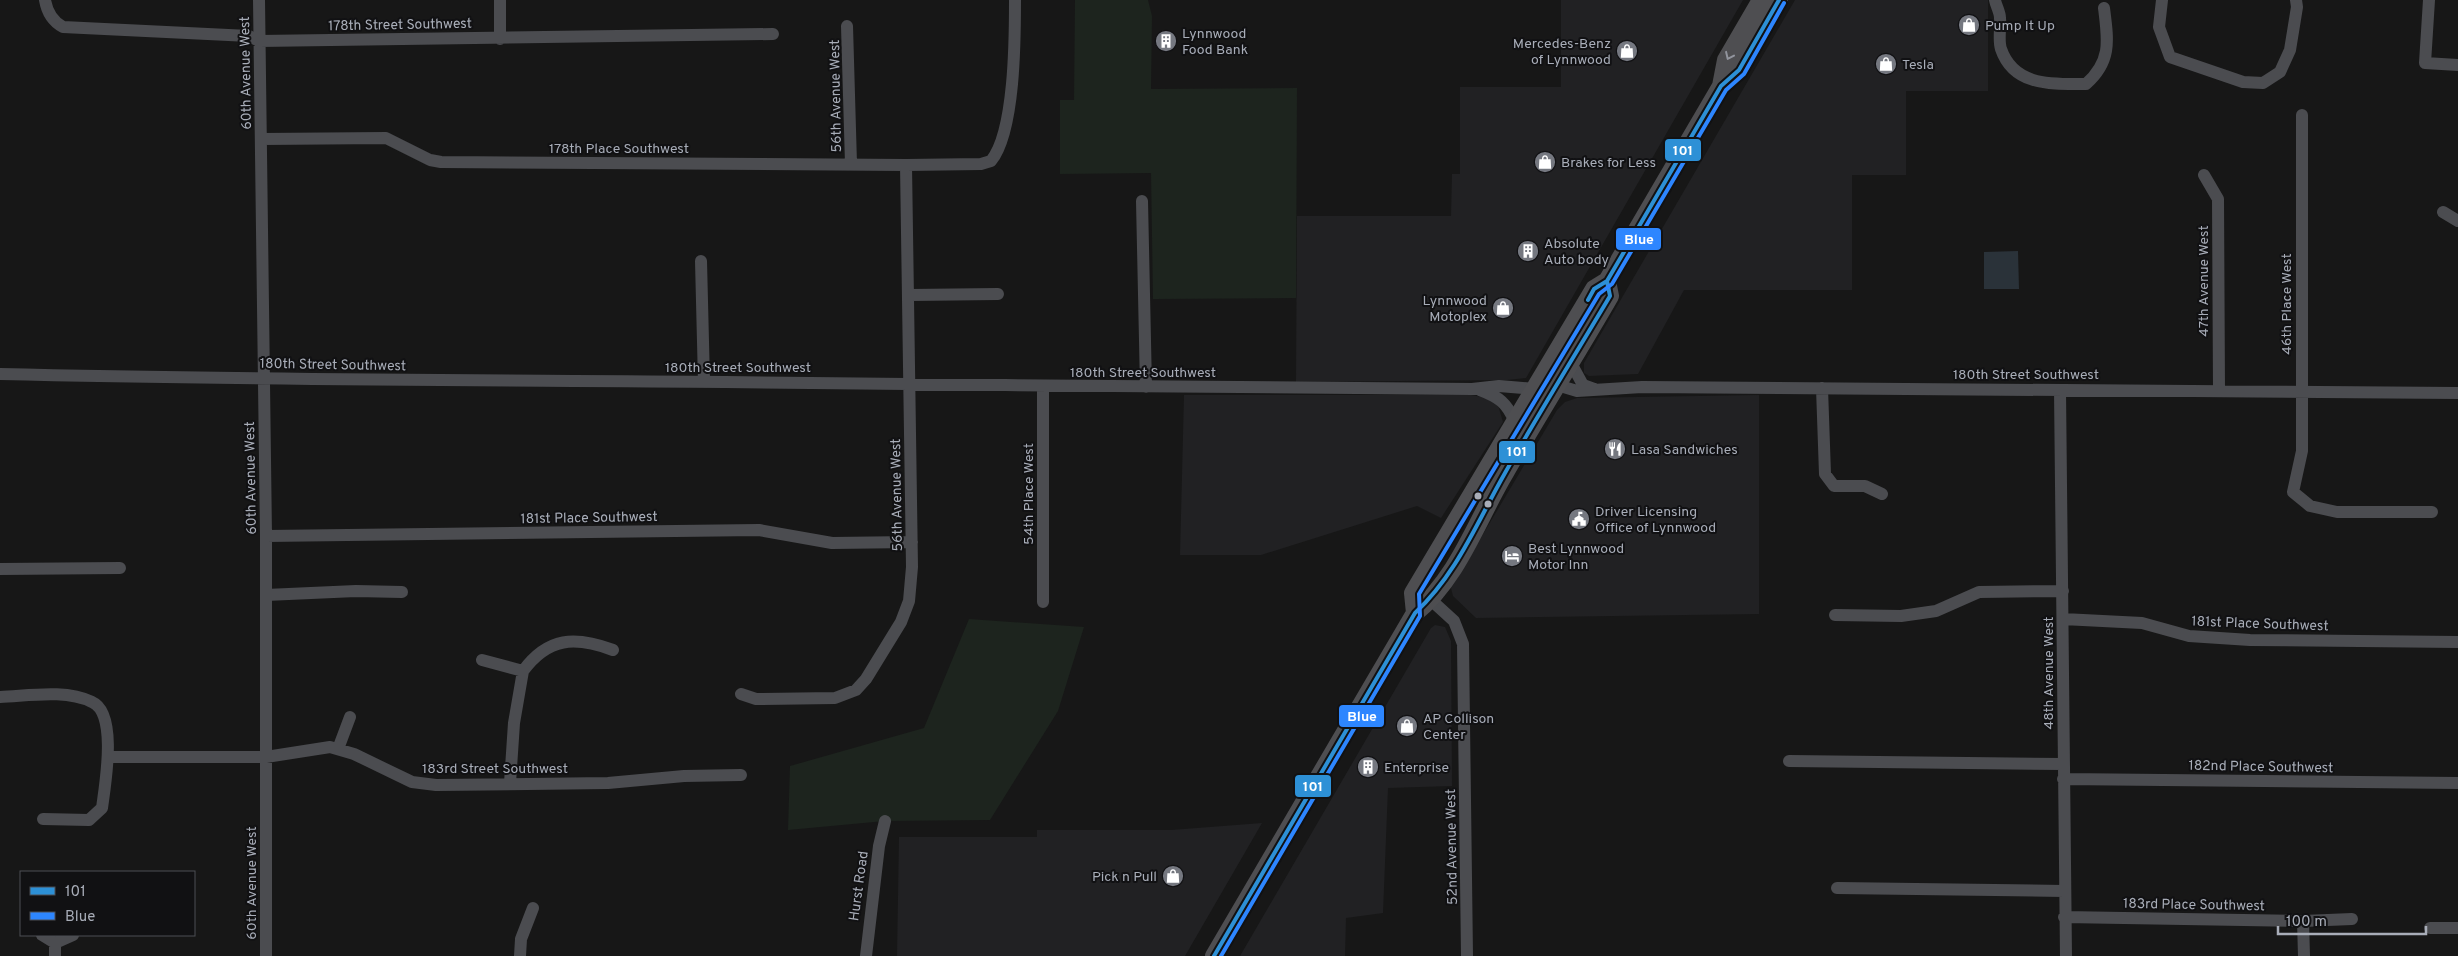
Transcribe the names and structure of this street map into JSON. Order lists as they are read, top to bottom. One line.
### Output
{"streets":{"street":["178th Street Southwest","60th Avenue West","56th Avenue West","178th Place Southwest","47th Avenue West","46th Place West","180th Street Southwest","54th Place West","181st Place Southwest","48th Avenue West","182nd Place Southwest","183rd Street Southwest","52nd Avenue West","Hurst Road","183rd Place Southwest"]},"crossings":[["178th Street Southwest","60th Avenue West"],["60th Avenue West","178th Place Southwest"],["60th Avenue West","180th Street Southwest"],["60th Avenue West","181st Place Southwest"],["60th Avenue West","183rd Street Southwest"],["56th Avenue West","178th Place Southwest"],["56th Avenue West","180th Street Southwest"],["56th Avenue West","181st Place Southwest"],["47th Avenue West","180th Street Southwest"],["46th Place West","180th Street Southwest"],["180th Street Southwest","54th Place West"],["180th Street Southwest","48th Avenue West"],["181st Place Southwest","48th Avenue West"],["48th Avenue West","182nd Place Southwest"],["48th Avenue West","183rd Place Southwest"]],"places":{"shop":["Pump It Up","Mercedes-Benz of Lynnwood","Tesla","Brakes for Less","Lynnwood Motoplex","AP Collison Center","Pick n Pull"],"building":["Lynnwood Food Bank","Absolute Auto body","Enterprise"],"restaurant":["Lasa Sandwiches"],"public building":["Driver Licensing Office of Lynnwood"],"hotel":["Best Lynnwood Motor Inn"]},"lines":["transit line 101","transit line Blue"],"legend":["101","Blue"],"scale_bar":"100 m"}
